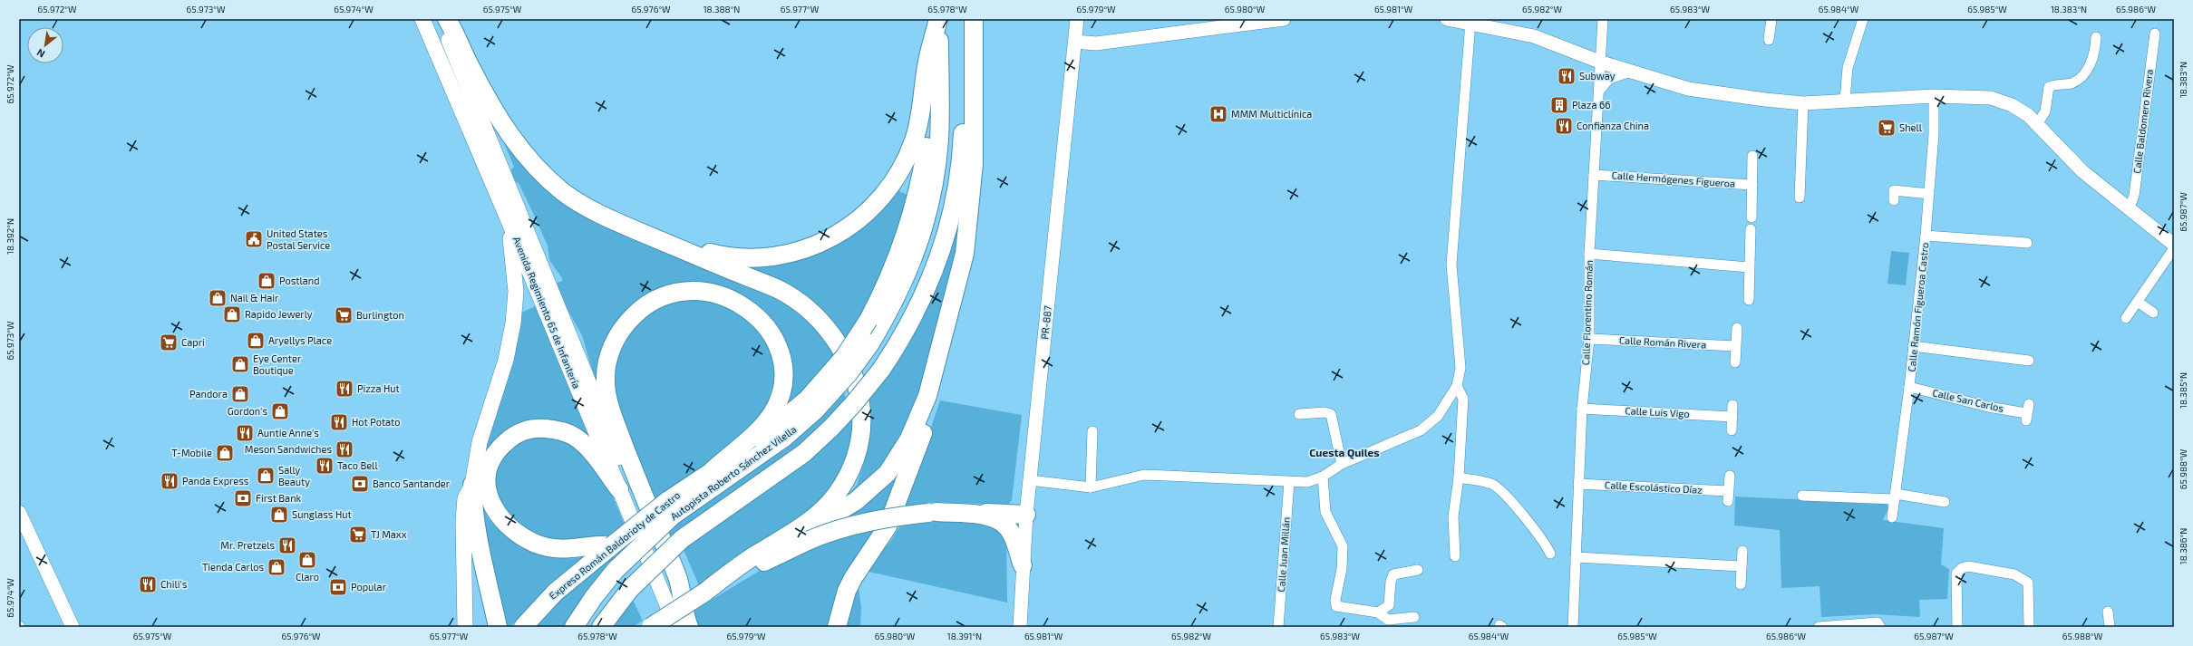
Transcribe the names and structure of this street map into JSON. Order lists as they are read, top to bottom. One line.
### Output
{"streets":{"highway":["Autopista Roberto Sánchez Vilella","Expreso Román Baldorioty de Castro"],"main road":["Avenida Regimiento 65 de Infantería"],"street":["Calle Baldomero Rivera","Calle Hermógenes Figueroa","Calle Ramón Figueroa Castro","Calle Florentino Román","PR-887","Calle Román Rivera","Calle San Carlos","Calle Luis Vigo","Calle Escolástico Díaz","Calle Juan Millán"]},"crossings":[["Calle Hermógenes Figueroa","Calle Florentino Román"],["Calle Ramón Figueroa Castro","Calle San Carlos"],["Calle Florentino Román","Calle Román Rivera"],["Calle Florentino Román","Calle Luis Vigo"],["Calle Florentino Román","Calle Escolástico Díaz"],["Autopista Roberto Sánchez Vilella","Expreso Román Baldorioty de Castro"]],"districts":["Cuesta Quiles"],"places":{"restaurant":["Subway","Confianza China","Pizza Hut","Hot Potato","Auntie Anne's","Meson Sandwiches","Taco Bell","Panda Express","Mr. Pretzels","Chili's"],"building":["Plaza 66"],"hospital":["MMM Multiclínica"],"supermarket":["Shell","Burlington","Capri","TJ Maxx"],"public building":["United States Postal Service"],"shop":["Postland","Nail & Hair","Rapido Jewerly","Aryellys Place","Eye Center Boutique","Pandora","Gordon's","T-Mobile","Sally Beauty","Sunglass Hut","Claro","Tienda Carlos"],"bank":["Banco Santander","First Bank","Popular"]},"north":"bottom left","coordinates":["65.972°W","65.973°W","65.974°W","65.975°W","65.976°W","18.388°N","65.977°W","65.978°W","65.979°W","65.980°W","65.981°W","65.982°W","65.983°W","65.984°W","65.985°W","18.383°N","65.986°W","65.987°W","18.392°N","18.385°N","65.988°W","18.386°N","18.391°N"]}
